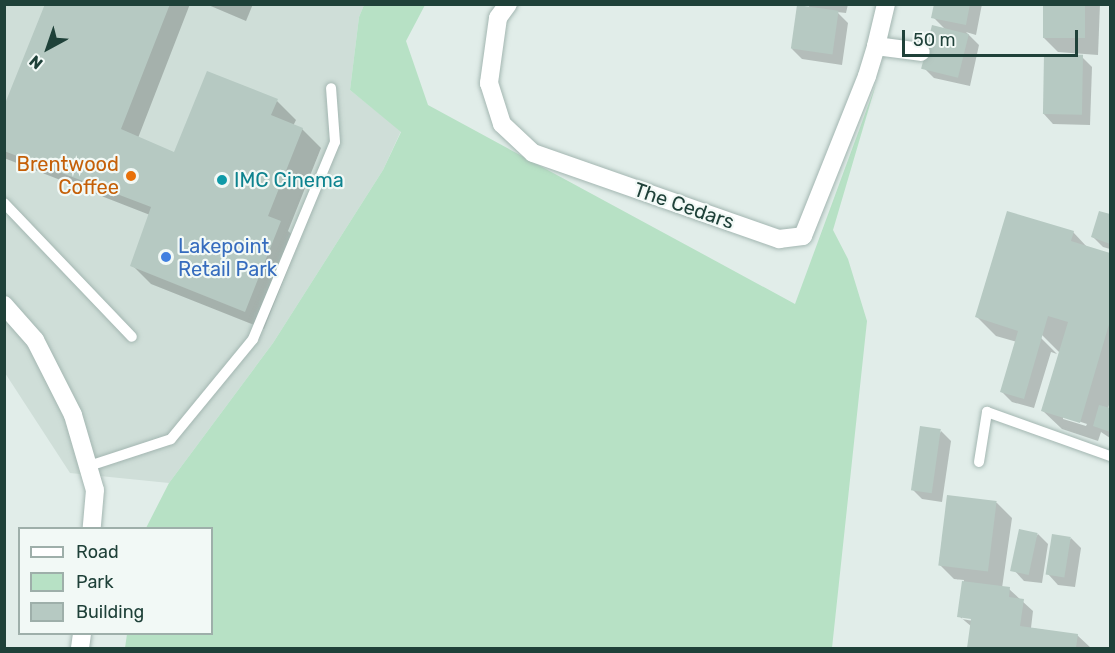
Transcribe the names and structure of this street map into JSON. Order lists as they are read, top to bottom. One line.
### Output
{"streets":{"street":["The Cedars"]},"places":["Brentwood Coffee","IMC Cinema","Lakepoint Retail Park"],"legend":["Road","Park","Building"],"scale_bar":"50 m","north":"bottom left"}
